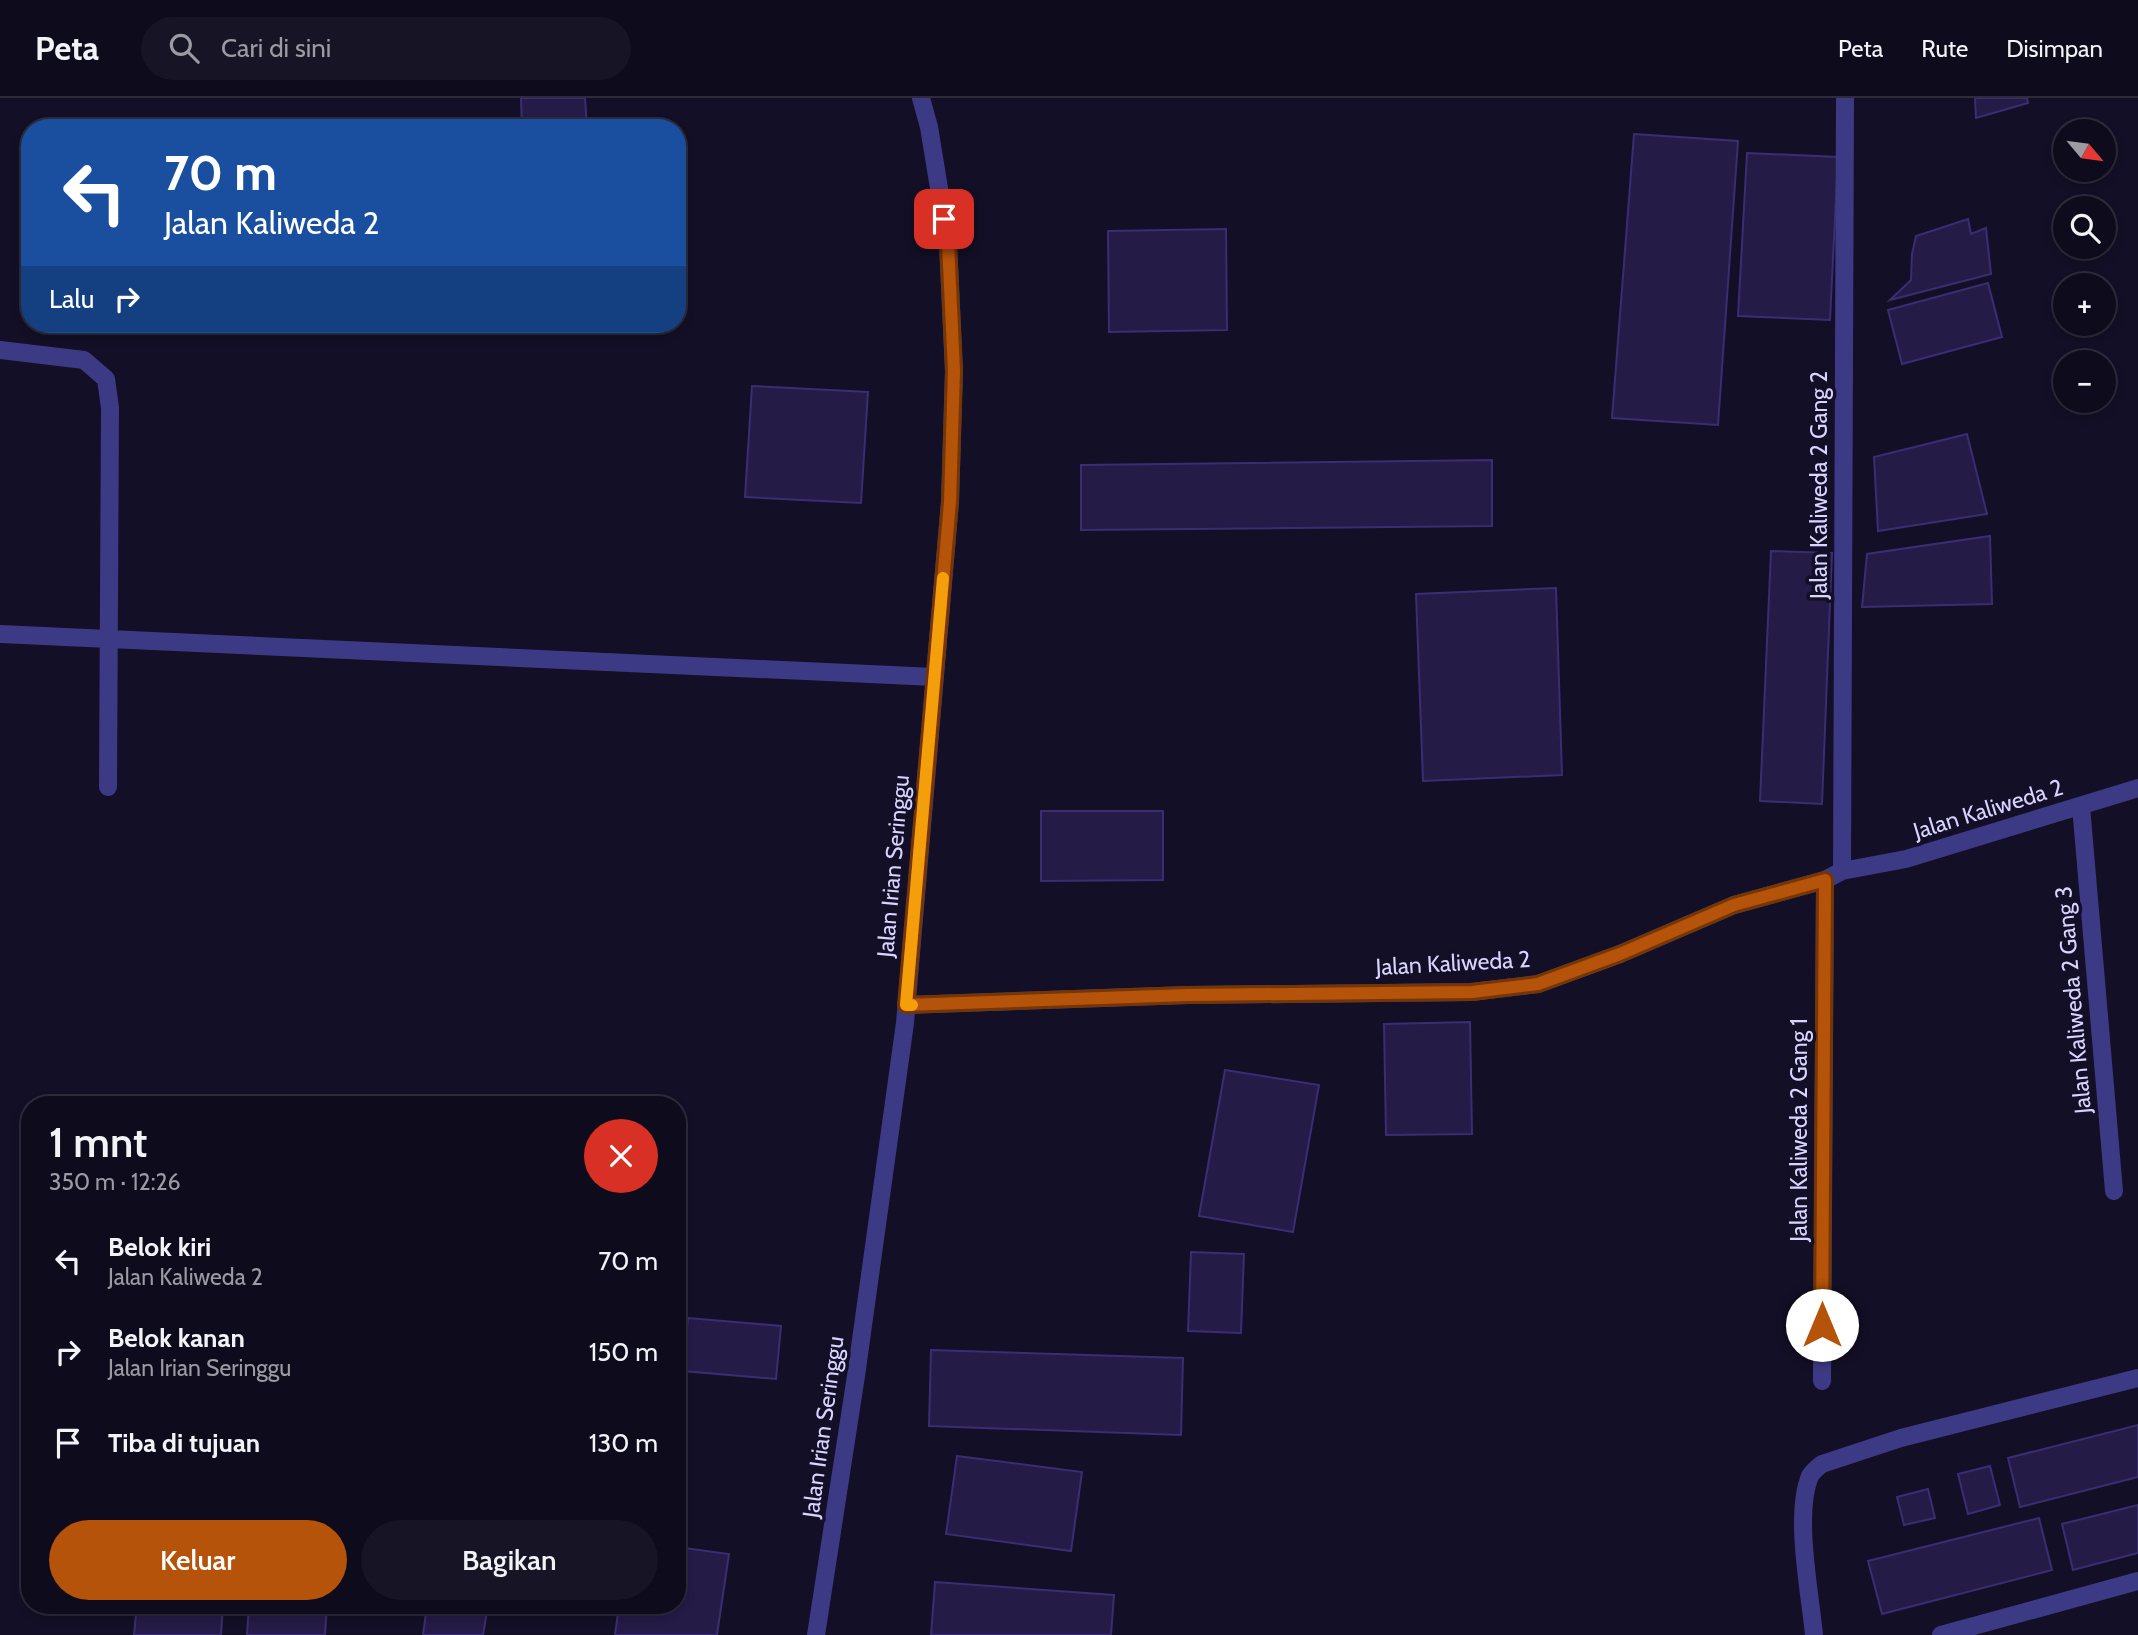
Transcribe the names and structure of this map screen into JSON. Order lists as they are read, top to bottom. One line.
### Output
{"streets":{"street":["Jalan Kaliweda 2 Gang 2","Jalan Kaliweda 2","Jalan Irian Seringgu","Jalan Kaliweda 2 Gang 3","Jalan Kaliweda 2 Gang 1"]},"crossings":[["Jalan Kaliweda 2 Gang 2","Jalan Kaliweda 2"],["Jalan Kaliweda 2","Jalan Irian Seringgu"],["Jalan Kaliweda 2","Jalan Kaliweda 2 Gang 3"],["Jalan Kaliweda 2","Jalan Kaliweda 2 Gang 1"]],"north":"bottom right","page":{"header":"Peta","search":"Cari di sini","nav":["Peta","Rute","Disimpan"],"map_buttons":["+","−"],"turn":["70 m","Jalan Kaliweda 2"],"then":"Lalu","heading":["1 mnt","350 m · 12:26"],"list":[{"name":"Belok kiri","note":"Jalan Kaliweda 2","value":"70 m"},{"name":"Belok kanan","note":"Jalan Irian Seringgu","value":"150 m"},{"name":"Tiba di tujuan","value":"130 m"}],"buttons":["Keluar","Bagikan"]}}
